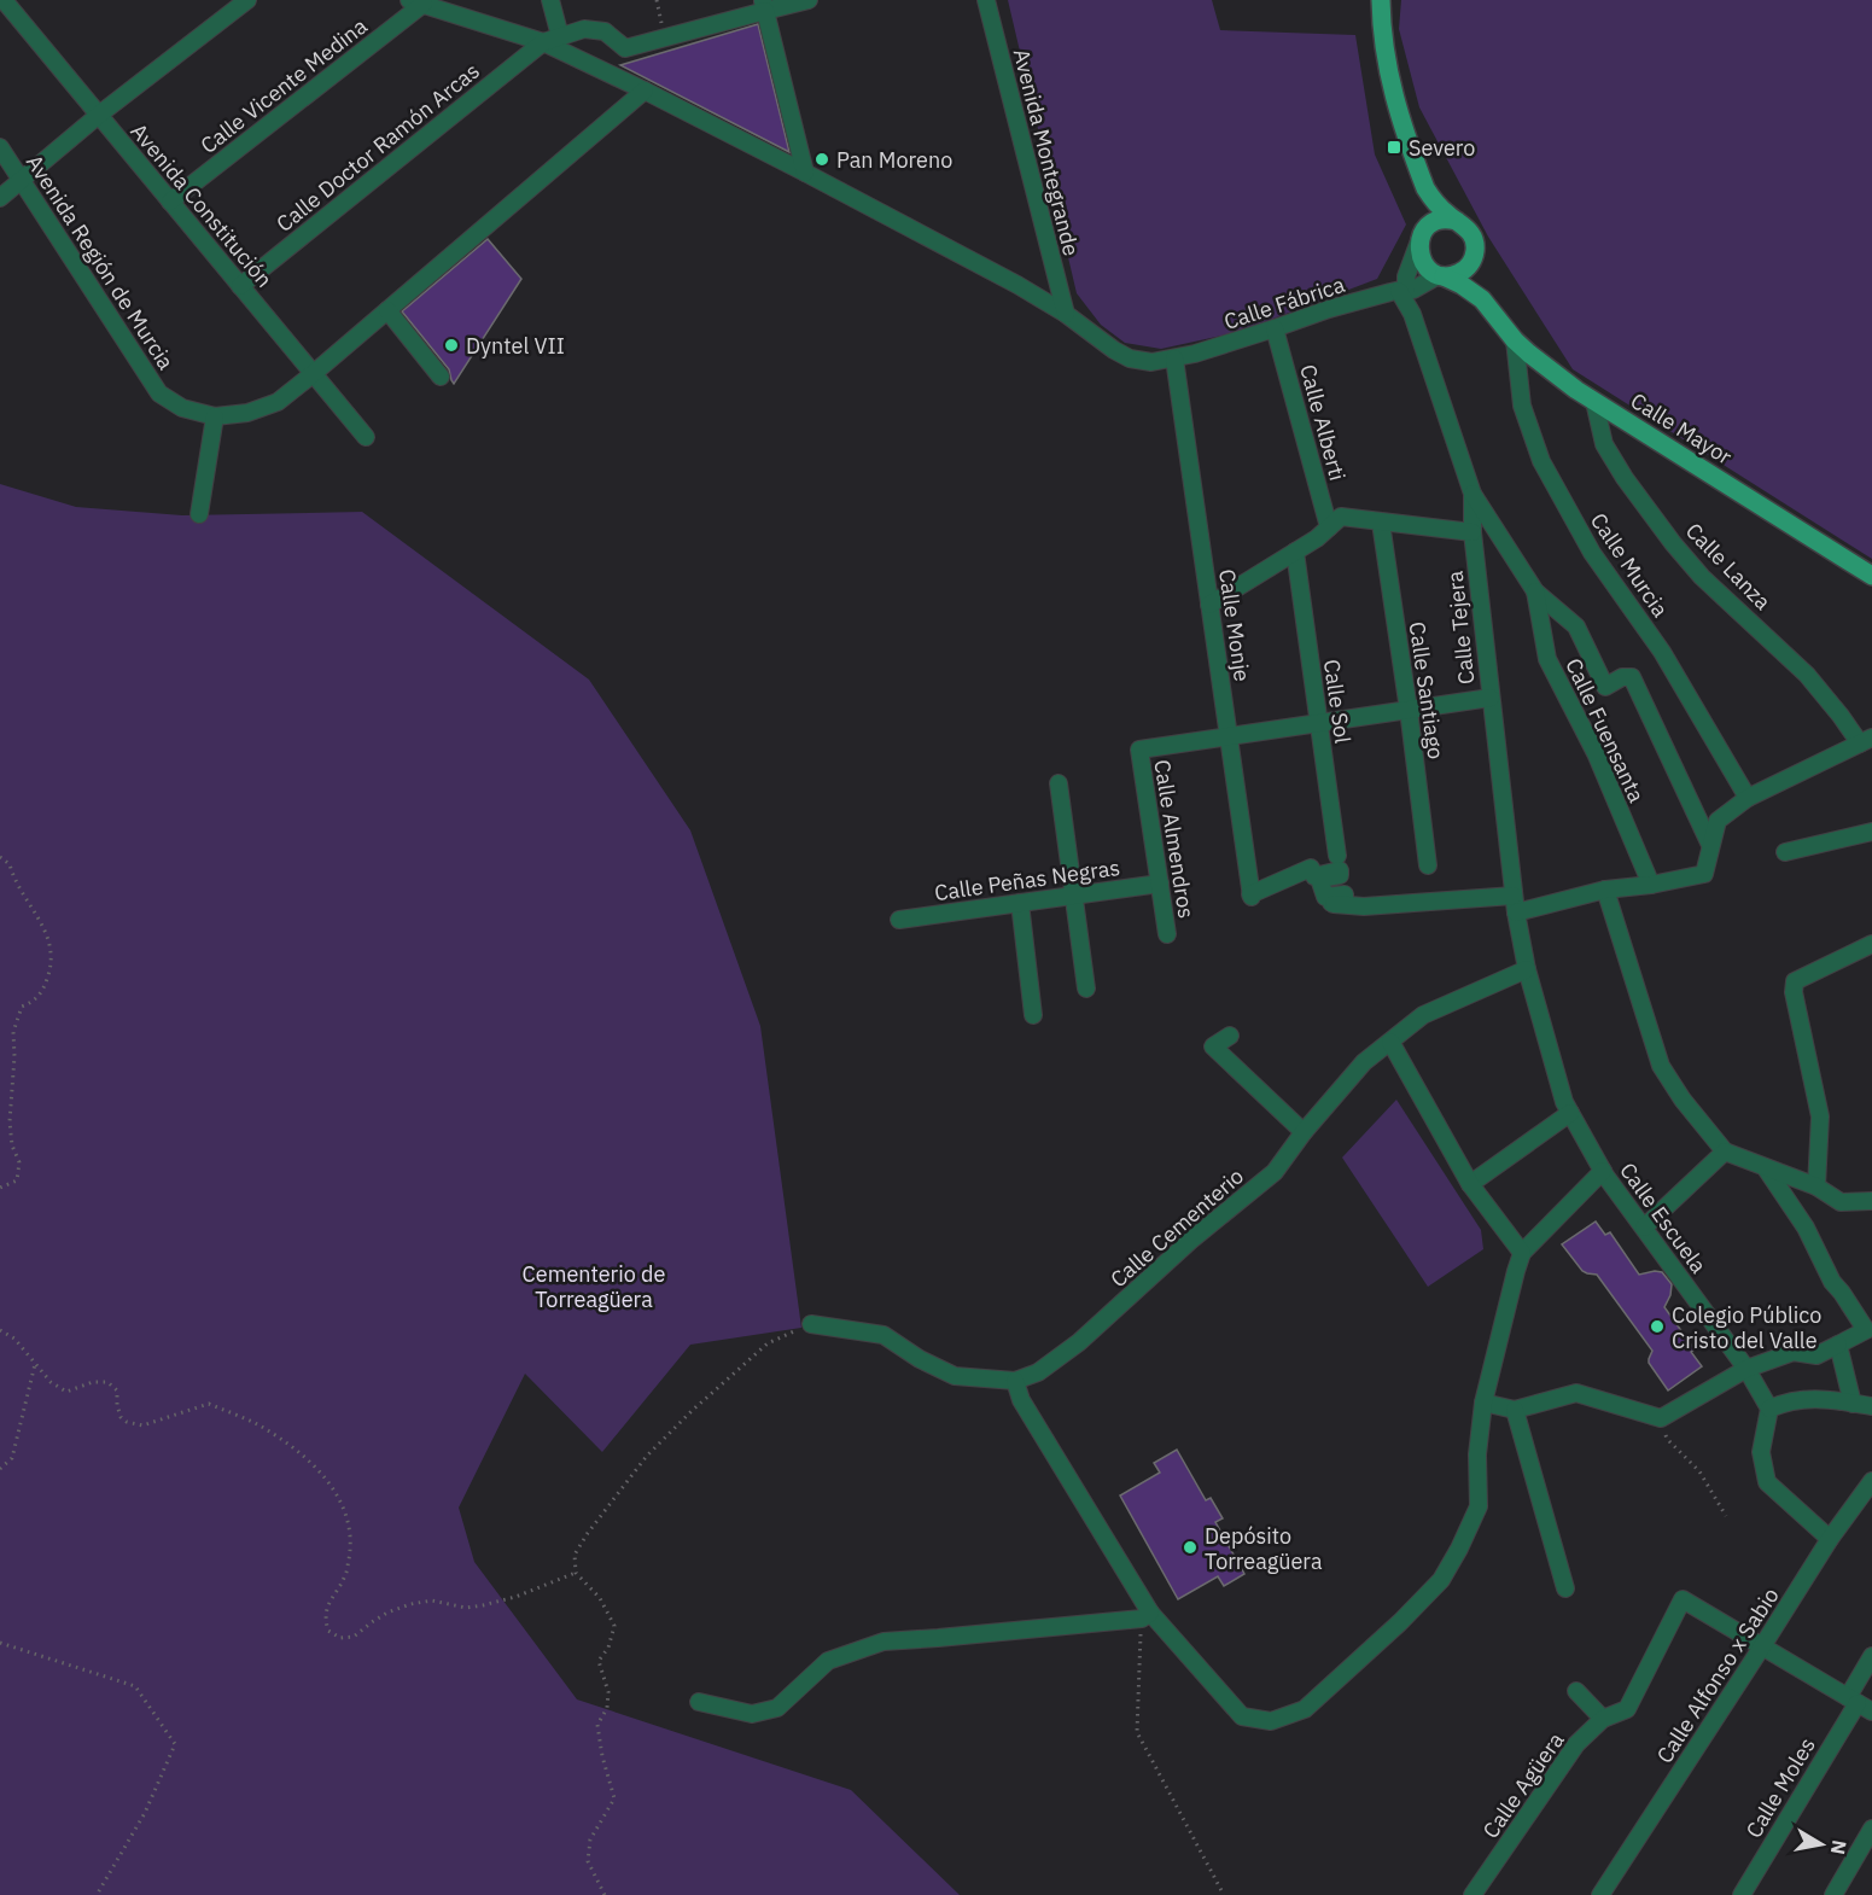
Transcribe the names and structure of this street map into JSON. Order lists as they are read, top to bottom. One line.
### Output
{"streets":{"main road":["Calle Mayor"],"street":["Calle Vicente Medina","Calle Doctor Ramón Arcas","Avenida Montegrande","Avenida Constitución","Avenida Región de Murcia","Calle Fábrica","Calle Alberti","Calle Murcia","Calle Lanza","Calle Monje","Calle Tejera","Calle Santiago","Calle Sol","Calle Fuensanta","Calle Almendros","Calle Peñas Negras","Calle Escuela","Calle Cementerio","Calle Alfonso x Sabio","Calle Agüera","Calle Moles"]},"crossings":[["Calle Vicente Medina","Avenida Constitución"],["Calle Vicente Medina","Calle Fábrica"],["Calle Doctor Ramón Arcas","Avenida Constitución"],["Calle Doctor Ramón Arcas","Calle Fábrica"],["Avenida Montegrande","Calle Fábrica"],["Avenida Constitución","Avenida Región de Murcia"],["Avenida Región de Murcia","Calle Fábrica"],["Calle Fábrica","Calle Alberti"],["Calle Fábrica","Calle Mayor"],["Calle Fábrica","Calle Monje"],["Calle Fábrica","Calle Tejera"],["Calle Mayor","Calle Murcia"],["Calle Mayor","Calle Lanza"],["Calle Monje","Calle Tejera"],["Calle Monje","Calle Almendros"],["Calle Tejera","Calle Escuela"],["Calle Tejera","Calle Cementerio"],["Calle Almendros","Calle Peñas Negras"],["Calle Escuela","Calle Cementerio"],["Calle Alfonso x Sabio","Calle Agüera"]],"parks":["Cementerio de Torreagüera"],"places":{"transit":["Severo"],"other":["Pan Moreno","Dyntel VII","Colegio Público Cristo del Valle","Depósito Torreagüera"]},"north":"right"}
